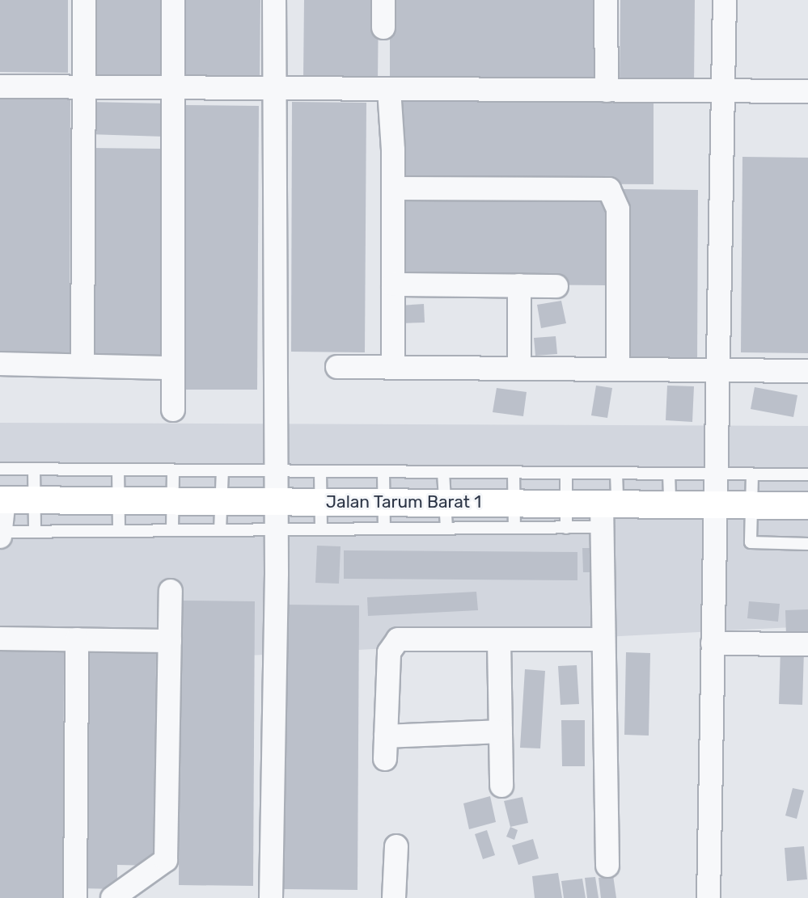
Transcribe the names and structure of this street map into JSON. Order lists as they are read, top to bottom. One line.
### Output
{"streets":{"street":["Jalan Tarum Barat 1"]}}
